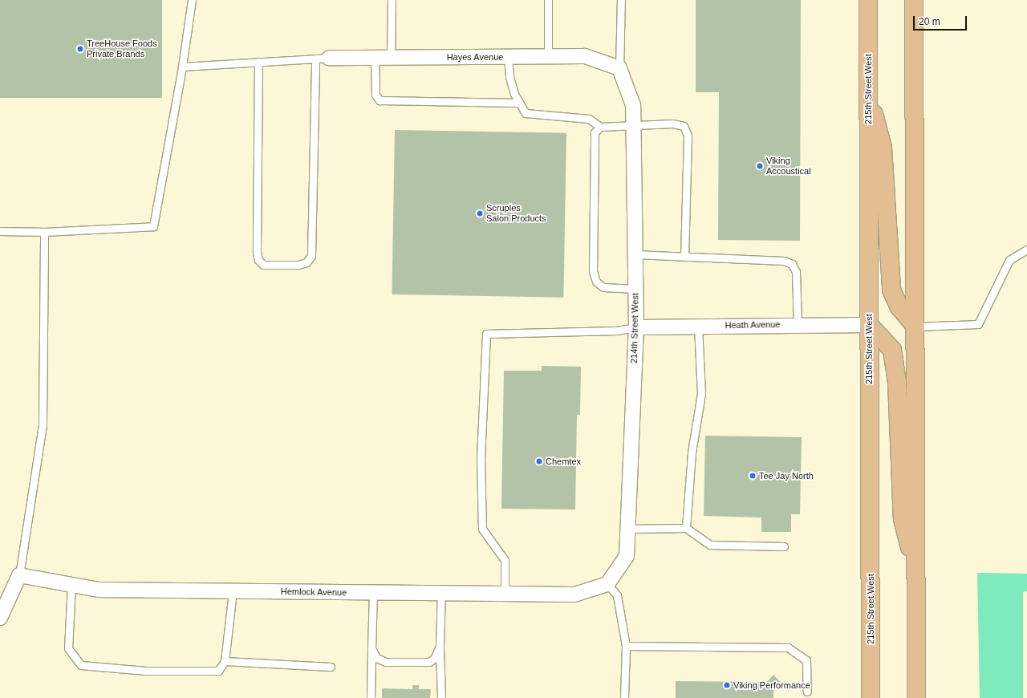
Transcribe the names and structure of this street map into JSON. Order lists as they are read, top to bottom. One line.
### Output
{"streets":{"main road":["215th Street West"],"street":["Hayes Avenue","Heath Avenue","214th Street West","Hemlock Avenue"]},"crossings":[["Hayes Avenue","214th Street West"],["215th Street West","Heath Avenue"],["Heath Avenue","214th Street West"],["214th Street West","Hemlock Avenue"]],"places":["TreeHouse Foods Private Brands","Viking Accoustical","Scruples Salon Products","Chemtex","Tee Jay North","Viking Performance"],"scale_bar":"20 m"}
